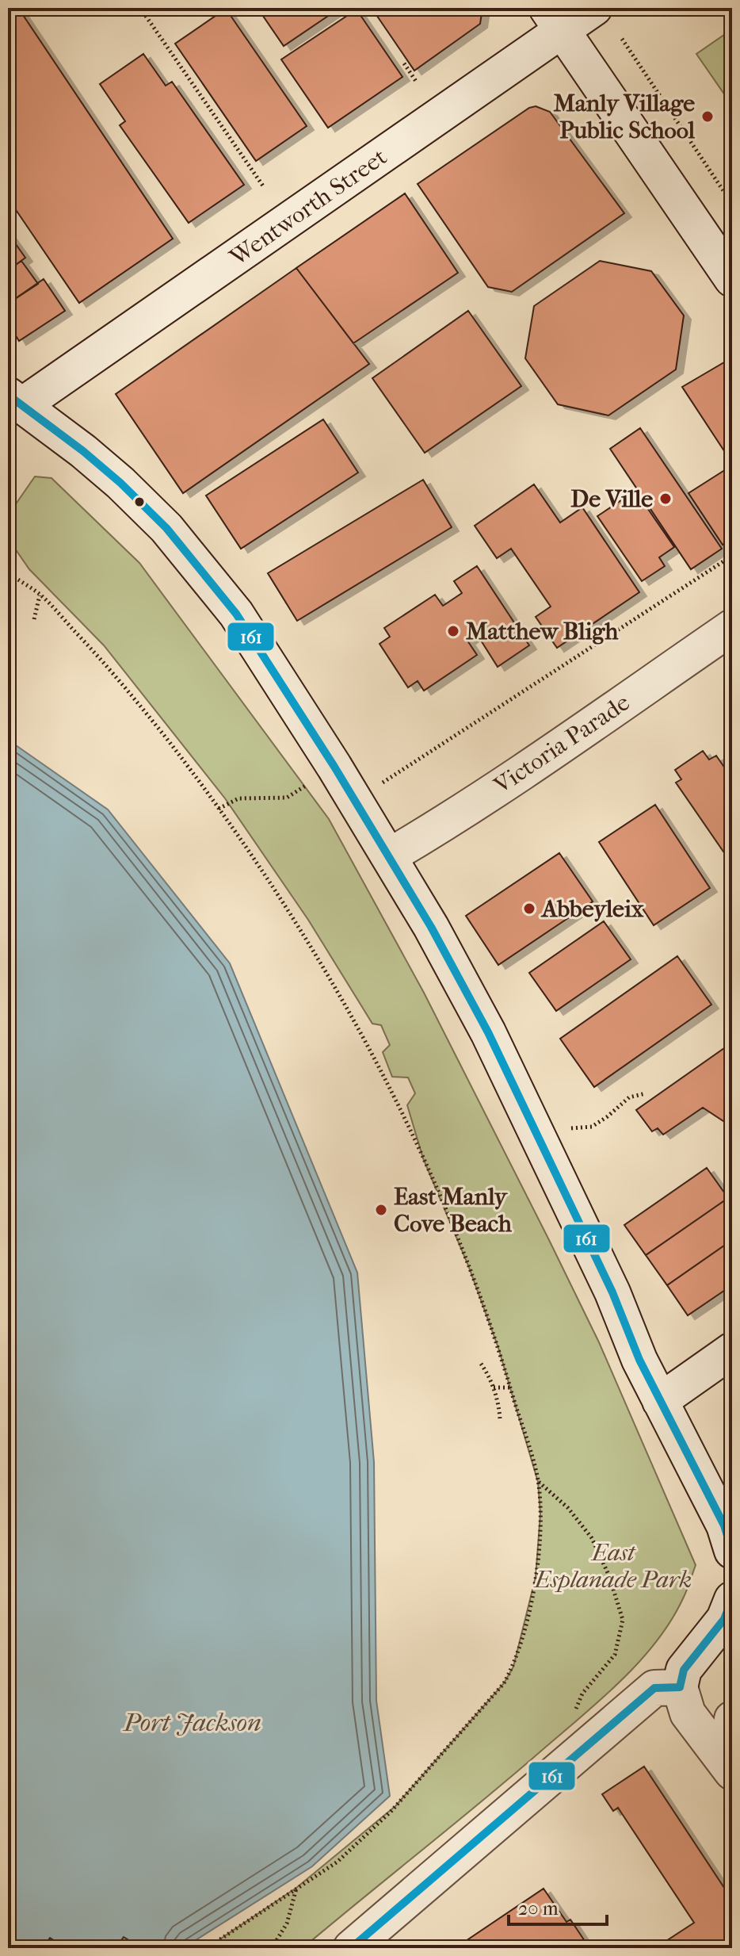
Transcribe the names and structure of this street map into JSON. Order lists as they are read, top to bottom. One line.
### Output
{"streets":{"street":["Wentworth Street","Victoria Parade"]},"water":["Port Jackson"],"parks":["East Esplanade Park"],"places":["Manly Village Public School","De Ville","Matthew Bligh","Abbeyleix","East Manly Cove Beach"],"lines":["transit line 161"],"scale_bar":"20 m"}
